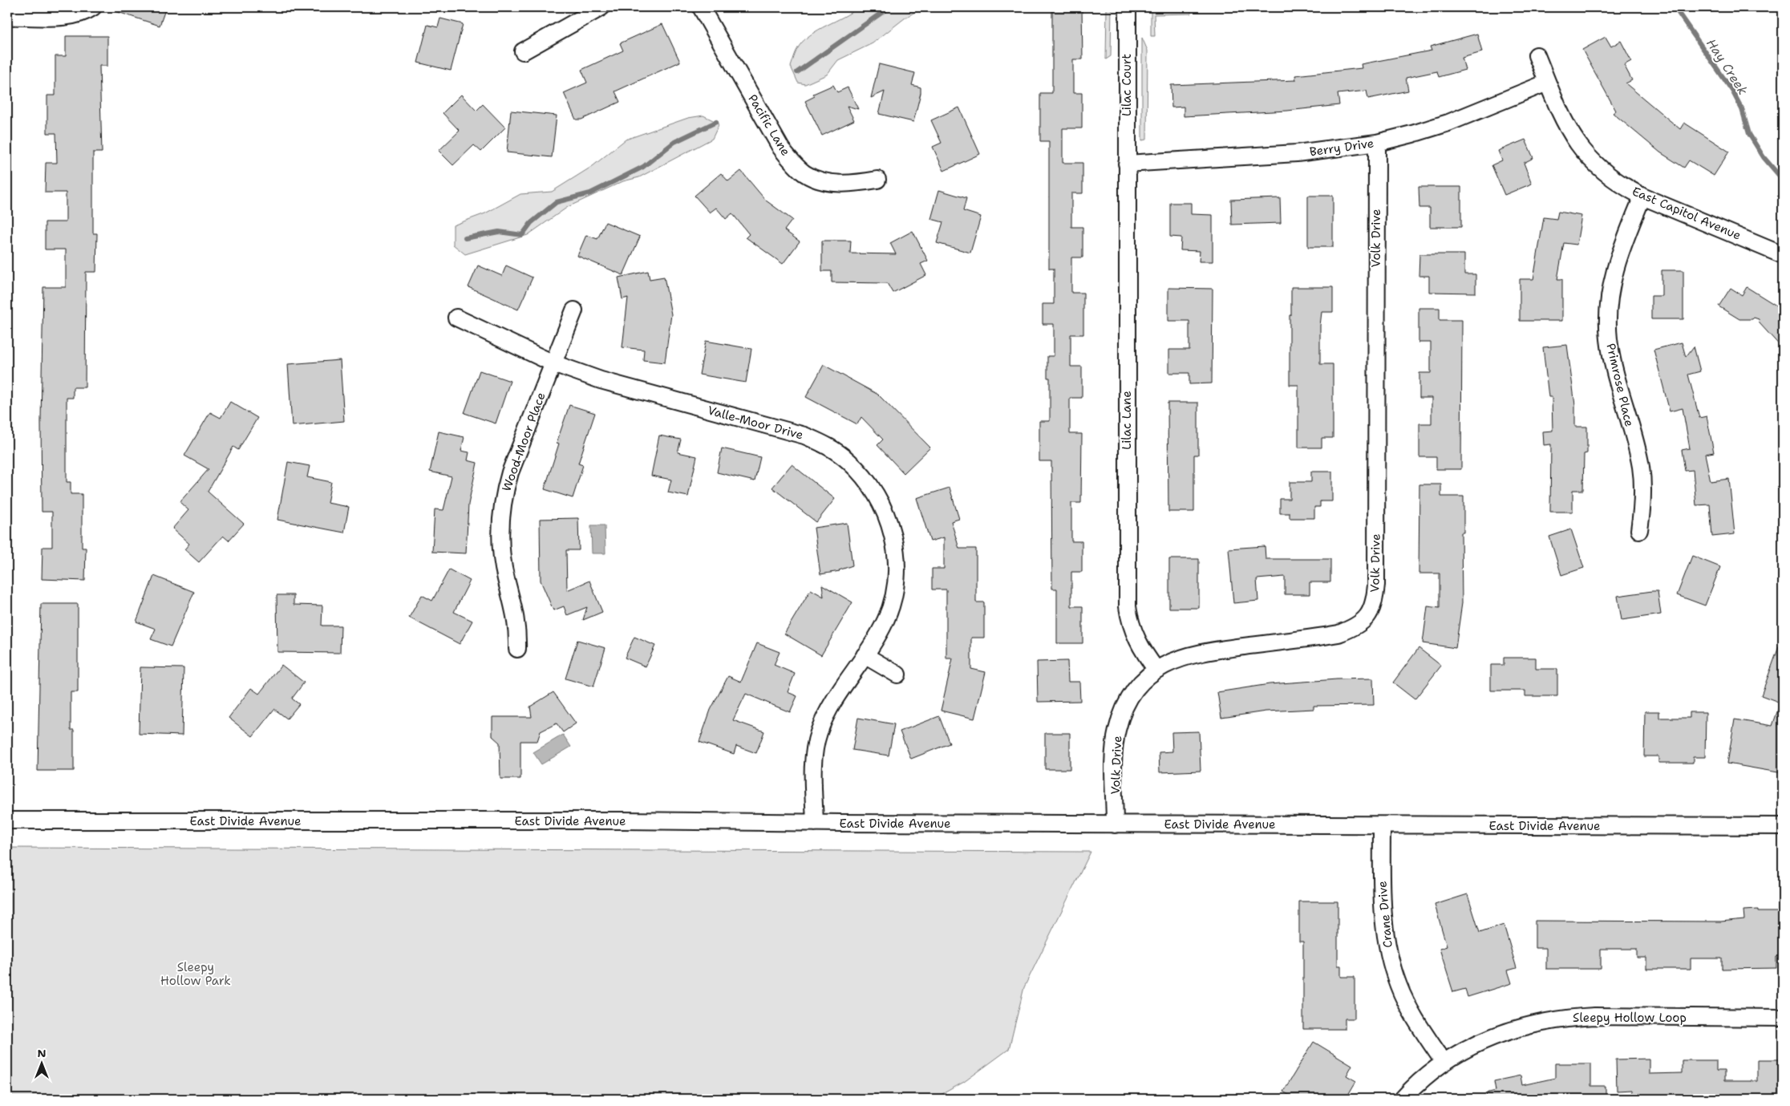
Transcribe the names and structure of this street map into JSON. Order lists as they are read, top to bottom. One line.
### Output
{"streets":{"street":["Lilac Court","Pacific Lane","Berry Drive","East Capitol Avenue","Volk Drive","Primrose Place","Lilac Lane","Valle-Moor Drive","Wood-Moor Place","East Divide Avenue","Crane Drive","Sleepy Hollow Loop"]},"crossings":[["Lilac Court","Berry Drive"],["Lilac Court","Lilac Lane"],["Berry Drive","East Capitol Avenue"],["Berry Drive","Volk Drive"],["Berry Drive","Lilac Lane"],["East Capitol Avenue","Primrose Place"],["Volk Drive","Lilac Lane"],["Volk Drive","East Divide Avenue"],["Valle-Moor Drive","Wood-Moor Place"],["Valle-Moor Drive","East Divide Avenue"],["East Divide Avenue","Crane Drive"],["Crane Drive","Sleepy Hollow Loop"]],"water":["Hay Creek"],"parks":["Sleepy Hollow Park"],"north":"top"}
